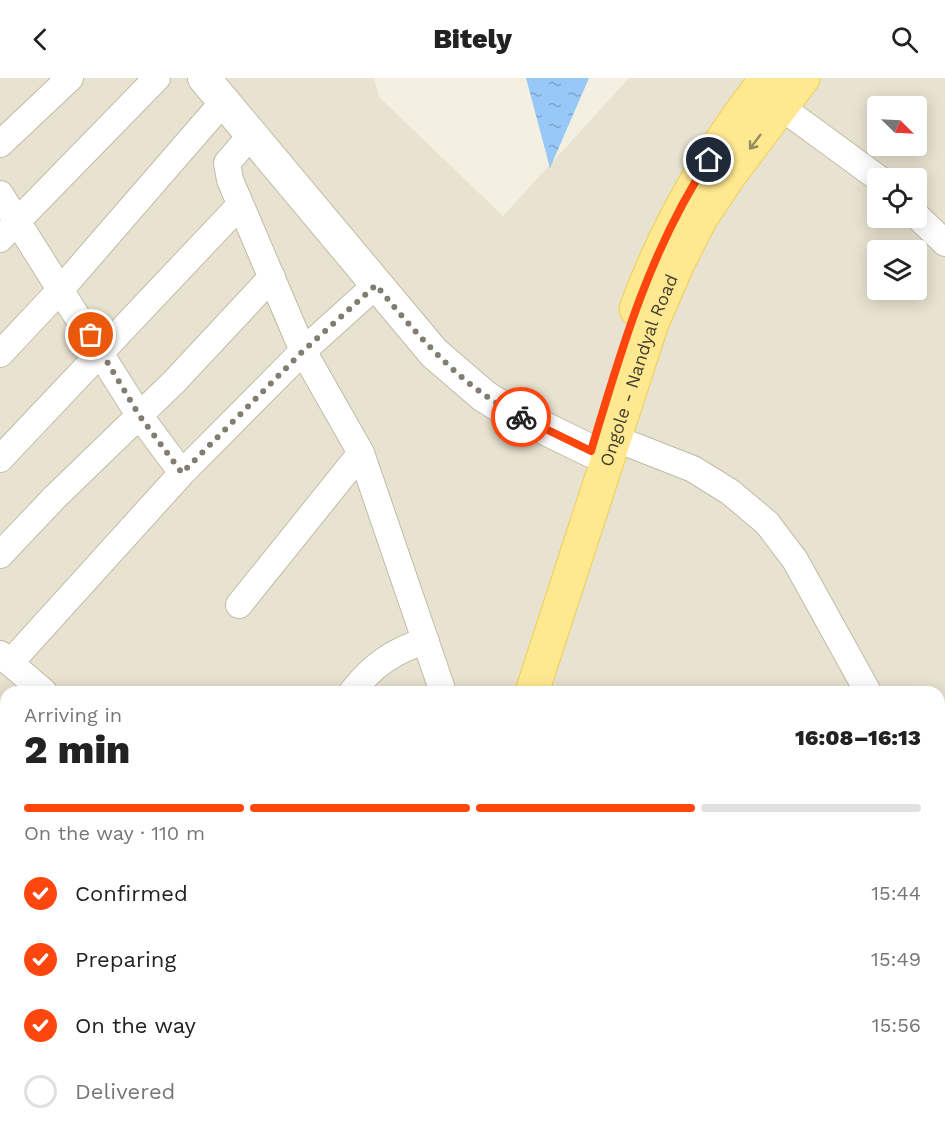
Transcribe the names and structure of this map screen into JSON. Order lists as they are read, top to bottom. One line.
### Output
{"streets":{"main road":["Ongole - Nandyal Road"]},"north":"bottom right","page":{"header":"Bitely","heading":["2 min","Arriving in","16:08–16:13"],"bar":"On the way · 110 m","list":[["Confirmed","15:44"],["Preparing","15:49"],["On the way","15:56"],"Delivered"]}}
